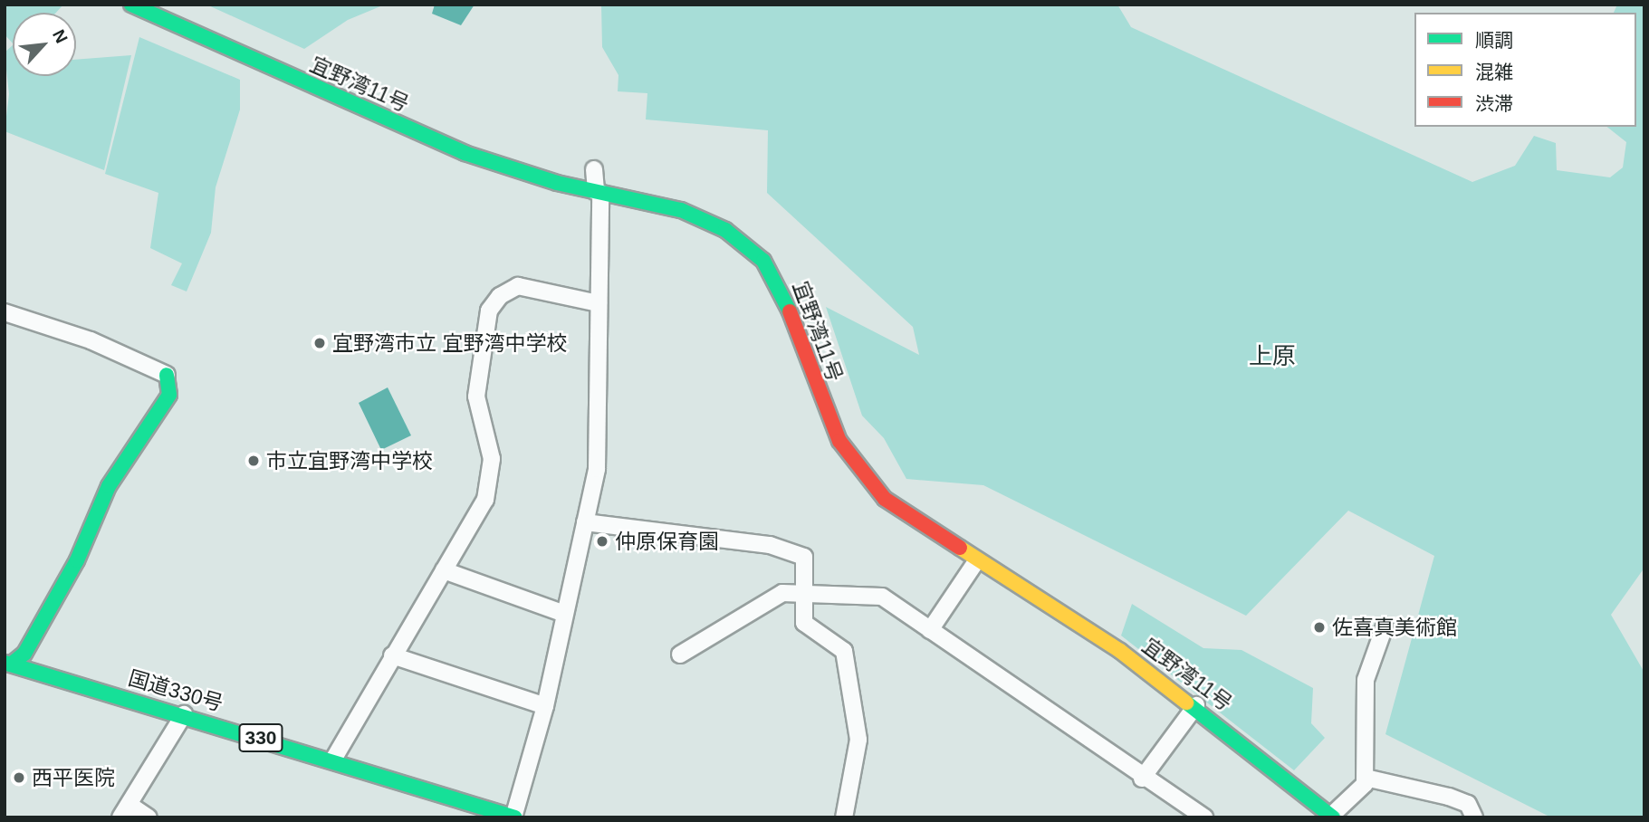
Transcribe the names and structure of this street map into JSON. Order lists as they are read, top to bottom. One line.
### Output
{"streets":{"main road":["宜野湾11号","国道330号","330"]},"districts":["上原"],"places":["宜野湾市立 宜野湾中学校","市立宜野湾中学校","仲原保育園","佐喜真美術館","西平医院"],"legend":["順調","混雑","渋滞"],"north":"top right"}
